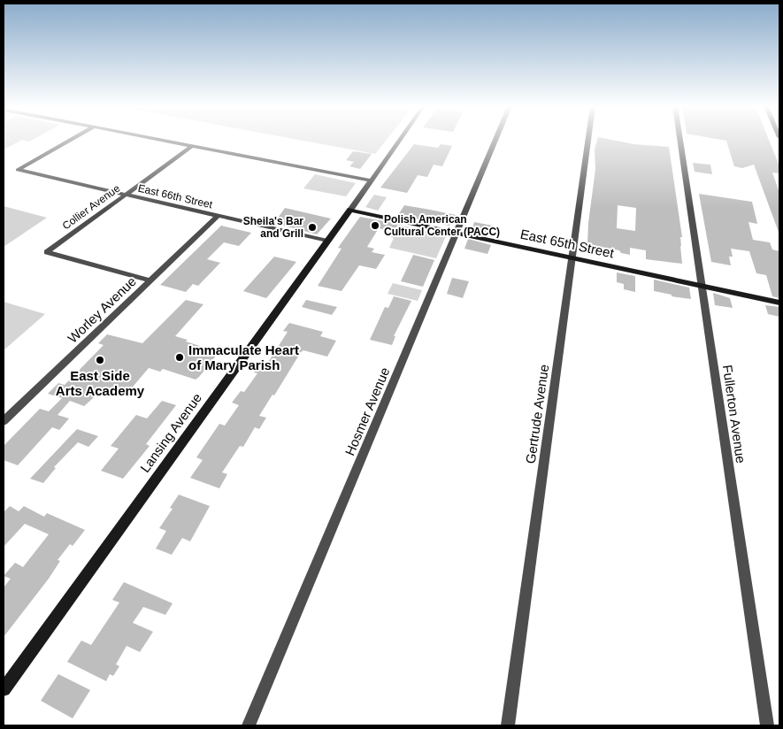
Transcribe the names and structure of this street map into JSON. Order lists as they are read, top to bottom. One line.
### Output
{"streets":{"street":["East 66th Street","Collier Avenue","East 65th Street","Worley Avenue","Hosmer Avenue","Gertrude Avenue","Fullerton Avenue","Lansing Avenue"]},"crossings":[["East 66th Street","Collier Avenue"],["East 66th Street","Worley Avenue"],["East 66th Street","Lansing Avenue"],["Collier Avenue","Worley Avenue"],["East 65th Street","Hosmer Avenue"],["East 65th Street","Gertrude Avenue"],["East 65th Street","Fullerton Avenue"],["East 65th Street","Lansing Avenue"]],"places":["Polish American Cultural Center (PACC)","Sheila's Bar and Grill","Immaculate Heart of Mary Parish","East Side Arts Academy"]}
